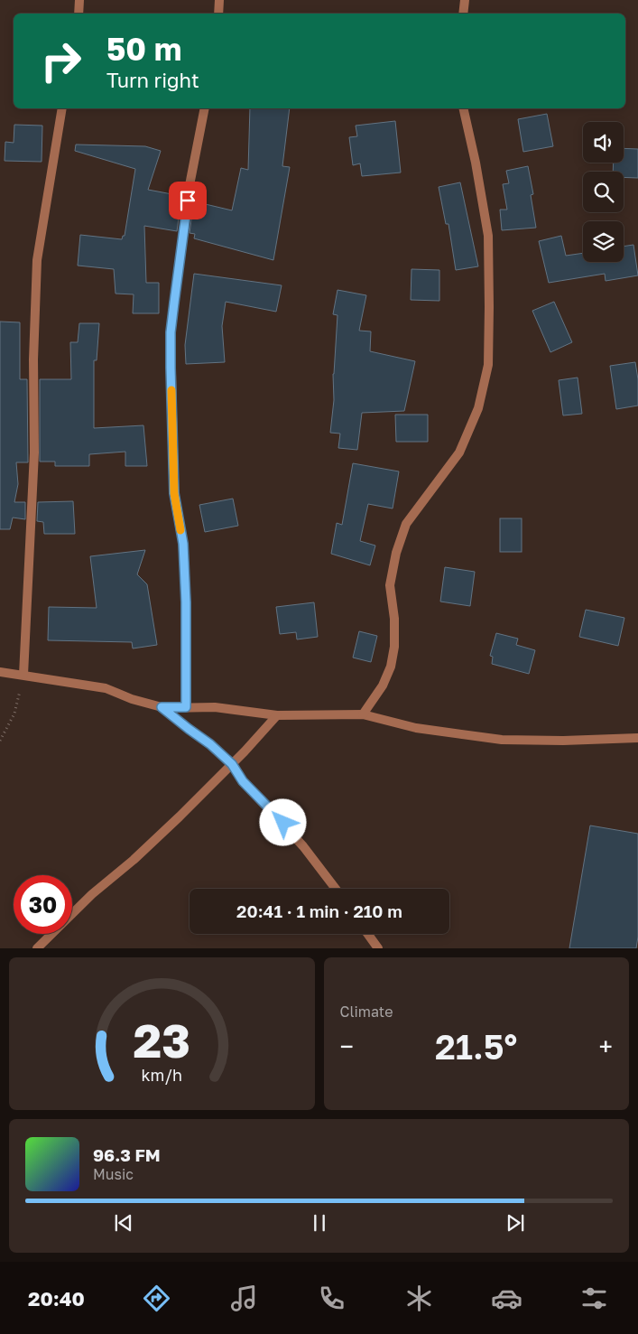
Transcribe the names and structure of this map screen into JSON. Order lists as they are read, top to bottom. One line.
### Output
{"page":{"turn":["50 m","Turn right"],"limit":"30","trip":"20:41 · 1 min · 210 m","tile":"Climate","heat":["−","21.5°","+"],"song":["96.3 FM","Music"],"tabs":"20:40","gauge":["23","km/h"]}}
